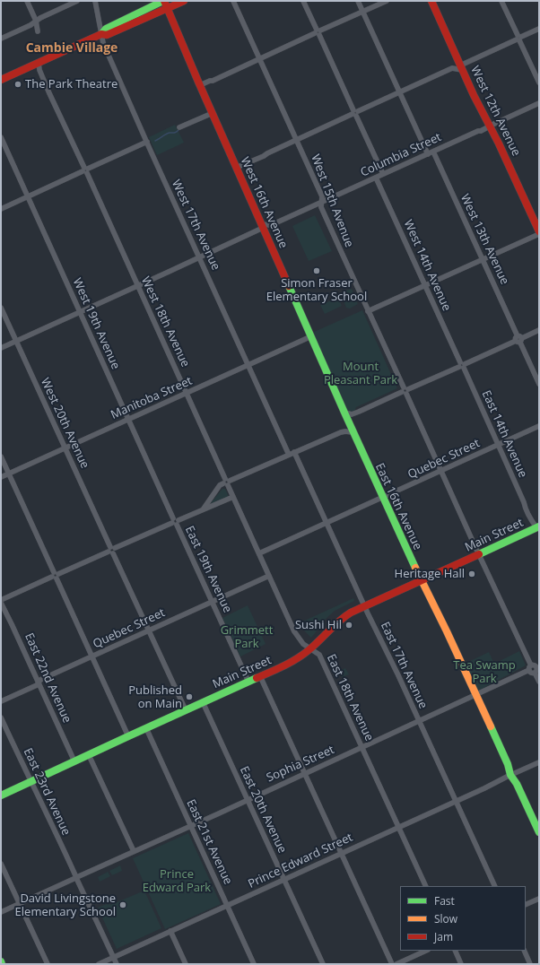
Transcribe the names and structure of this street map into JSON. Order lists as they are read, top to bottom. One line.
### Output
{"streets":{"street":["West 12th Avenue","Columbia Street","West 15th Avenue","West 16th Avenue","West 17th Avenue","West 13th Avenue","West 14th Avenue","West 18th Avenue","West 19th Avenue","Manitoba Street","West 20th Avenue","East 14th Avenue","Quebec Street","East 16th Avenue","Main Street","East 19th Avenue","East 17th Avenue","East 22nd Avenue","East 18th Avenue","Sophia Street","East 23rd Avenue","East 20th Avenue","East 21st Avenue","Prince Edward Street"]},"crossings":[["West 12th Avenue","Columbia Street"],["Columbia Street","West 15th Avenue"],["Columbia Street","West 16th Avenue"],["Columbia Street","West 17th Avenue"],["Columbia Street","West 13th Avenue"],["Columbia Street","West 14th Avenue"],["Columbia Street","West 18th Avenue"],["Columbia Street","West 19th Avenue"],["Columbia Street","West 20th Avenue"],["West 15th Avenue","Quebec Street"],["West 15th Avenue","Main Street"],["West 15th Avenue","Sophia Street"],["West 16th Avenue","Manitoba Street"],["West 16th Avenue","East 16th Avenue"],["West 17th Avenue","Manitoba Street"],["West 14th Avenue","East 14th Avenue"],["West 18th Avenue","Manitoba Street"],["West 18th Avenue","East 18th Avenue"],["West 19th Avenue","Manitoba Street"],["West 19th Avenue","East 19th Avenue"],["Manitoba Street","West 20th Avenue"],["East 14th Avenue","Quebec Street"],["East 14th Avenue","Main Street"],["Quebec Street","East 16th Avenue"],["Quebec Street","East 19th Avenue"],["Quebec Street","East 17th Avenue"],["Quebec Street","East 22nd Avenue"],["Quebec Street","East 18th Avenue"],["East 16th Avenue","Main Street"],["East 16th Avenue","Sophia Street"],["East 16th Avenue","Prince Edward Street"],["Main Street","East 19th Avenue"],["Main Street","East 17th Avenue"],["Main Street","East 22nd Avenue"],["Main Street","East 18th Avenue"],["Main Street","East 23rd Avenue"],["Main Street","East 20th Avenue"],["Main Street","East 21st Avenue"],["East 17th Avenue","Sophia Street"],["East 17th Avenue","Prince Edward Street"],["East 18th Avenue","Sophia Street"],["East 18th Avenue","Prince Edward Street"],["Sophia Street","East 23rd Avenue"],["Sophia Street","East 20th Avenue"],["Sophia Street","East 21st Avenue"],["East 23rd Avenue","Prince Edward Street"],["East 20th Avenue","Prince Edward Street"],["East 21st Avenue","Prince Edward Street"]],"districts":["Cambie Village"],"parks":["Mount Pleasant Park","Grimmett Park","Tea Swamp Park","Prince Edward Park"],"places":["The Park Theatre","Simon Fraser Elementary School","Heritage Hall","Sushi Hil","Published on Main","David Livingstone Elementary School"],"legend":["Fast","Slow","Jam"]}
